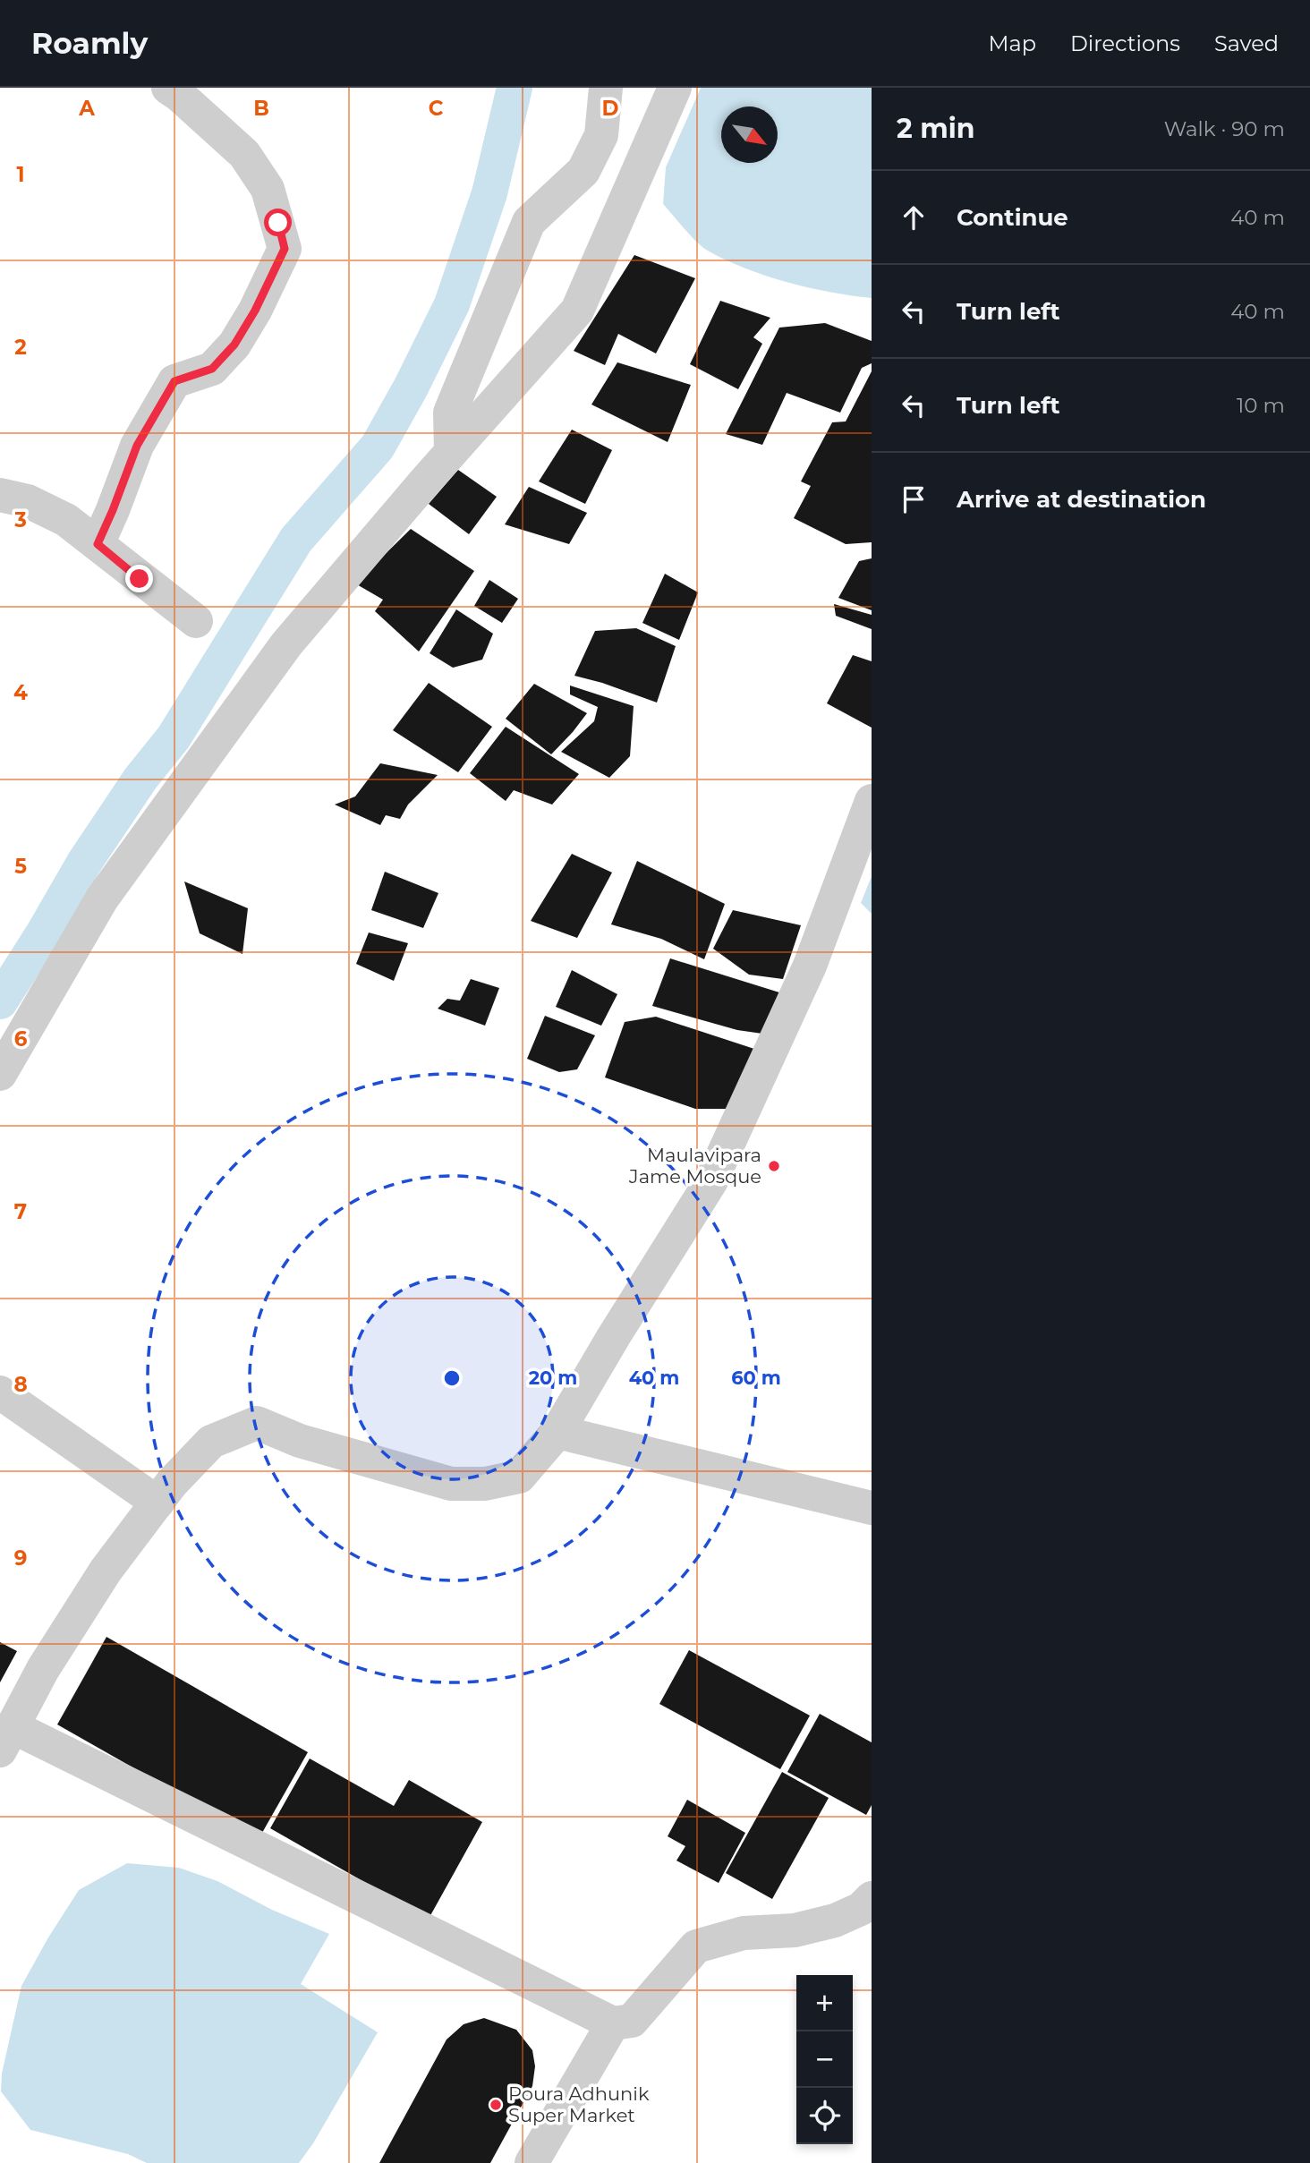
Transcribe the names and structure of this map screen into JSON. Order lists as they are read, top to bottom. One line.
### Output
{"places":["Maulavipara Jame Mosque","Poura Adhunik Super Market"],"north":"bottom right","page":{"header":"Roamly","nav":["Map","Directions","Saved"],"heading":["2 min","Walk · 90 m"],"list":[["Continue","40 m"],["Turn left","40 m"],["Turn left","10 m"],"Arrive at destination"],"map_buttons":["+","−"]},"grid":{"columns":["A","B","C","D"],"rows":["1","2","3","4","5","6","7","8","9"]},"rings":["20 m","40 m","60 m"]}
